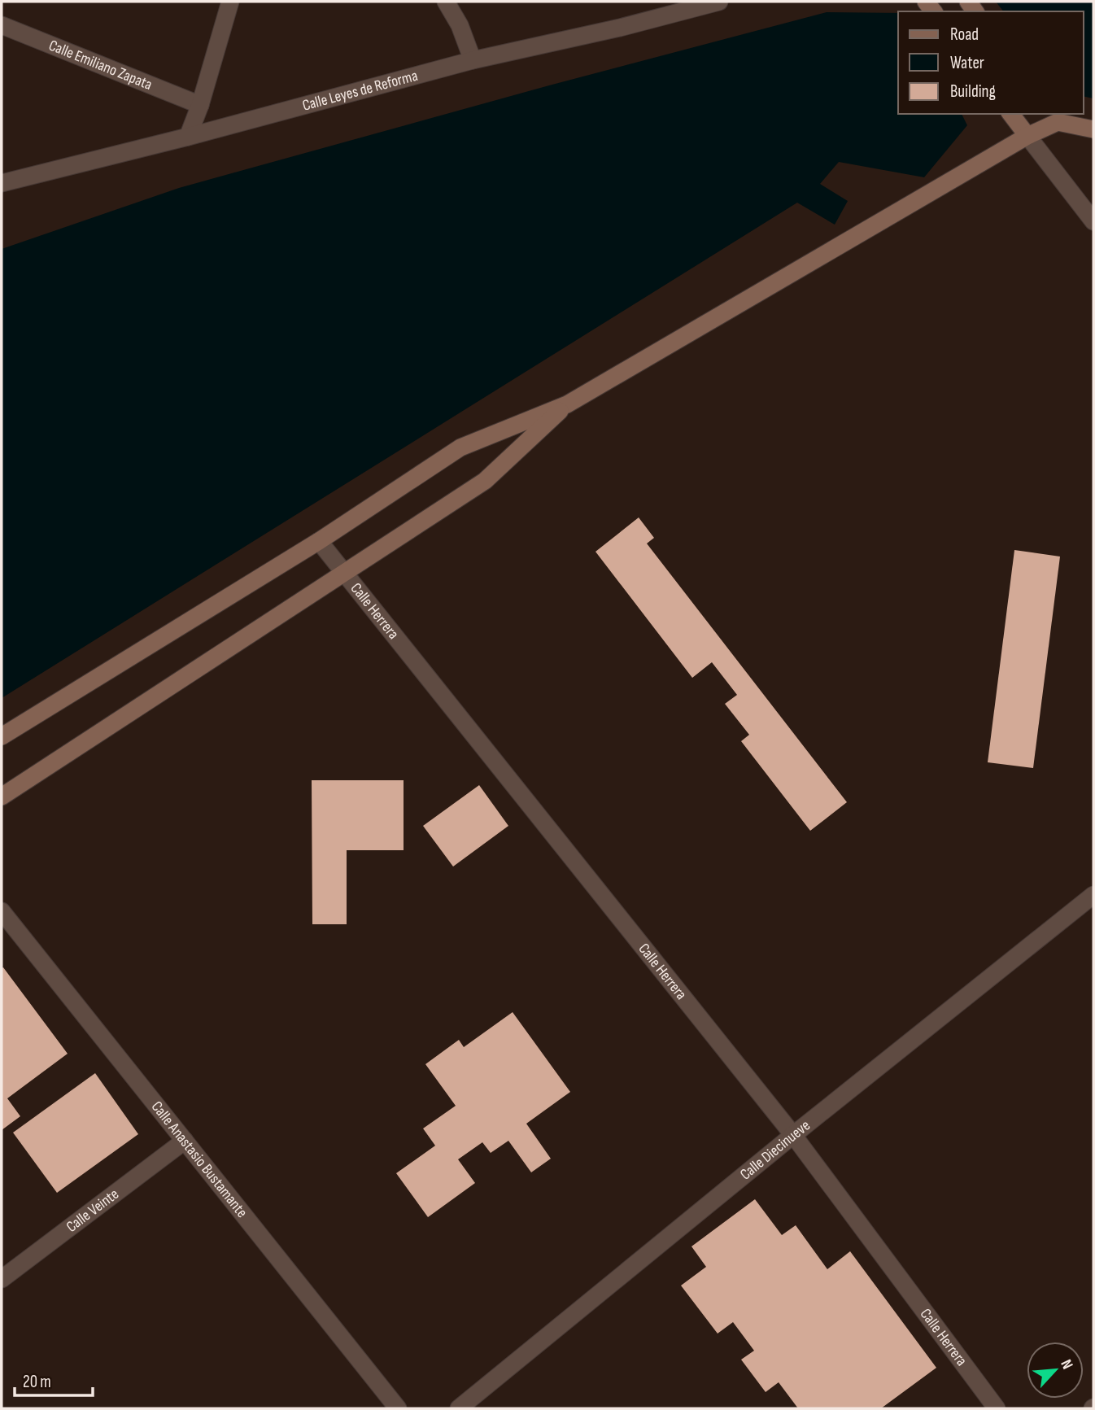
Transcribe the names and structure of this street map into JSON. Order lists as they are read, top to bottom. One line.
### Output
{"streets":{"street":["Calle Emiliano Zapata","Calle Leyes de Reforma","Calle Herrera","Calle Diecinueve","Calle Anastasio Bustamante","Calle Veinte"]},"crossings":[["Calle Herrera","Calle Diecinueve"],["Calle Anastasio Bustamante","Calle Veinte"]],"legend":["Road","Water","Building"],"scale_bar":"20 m","north":"top right"}
